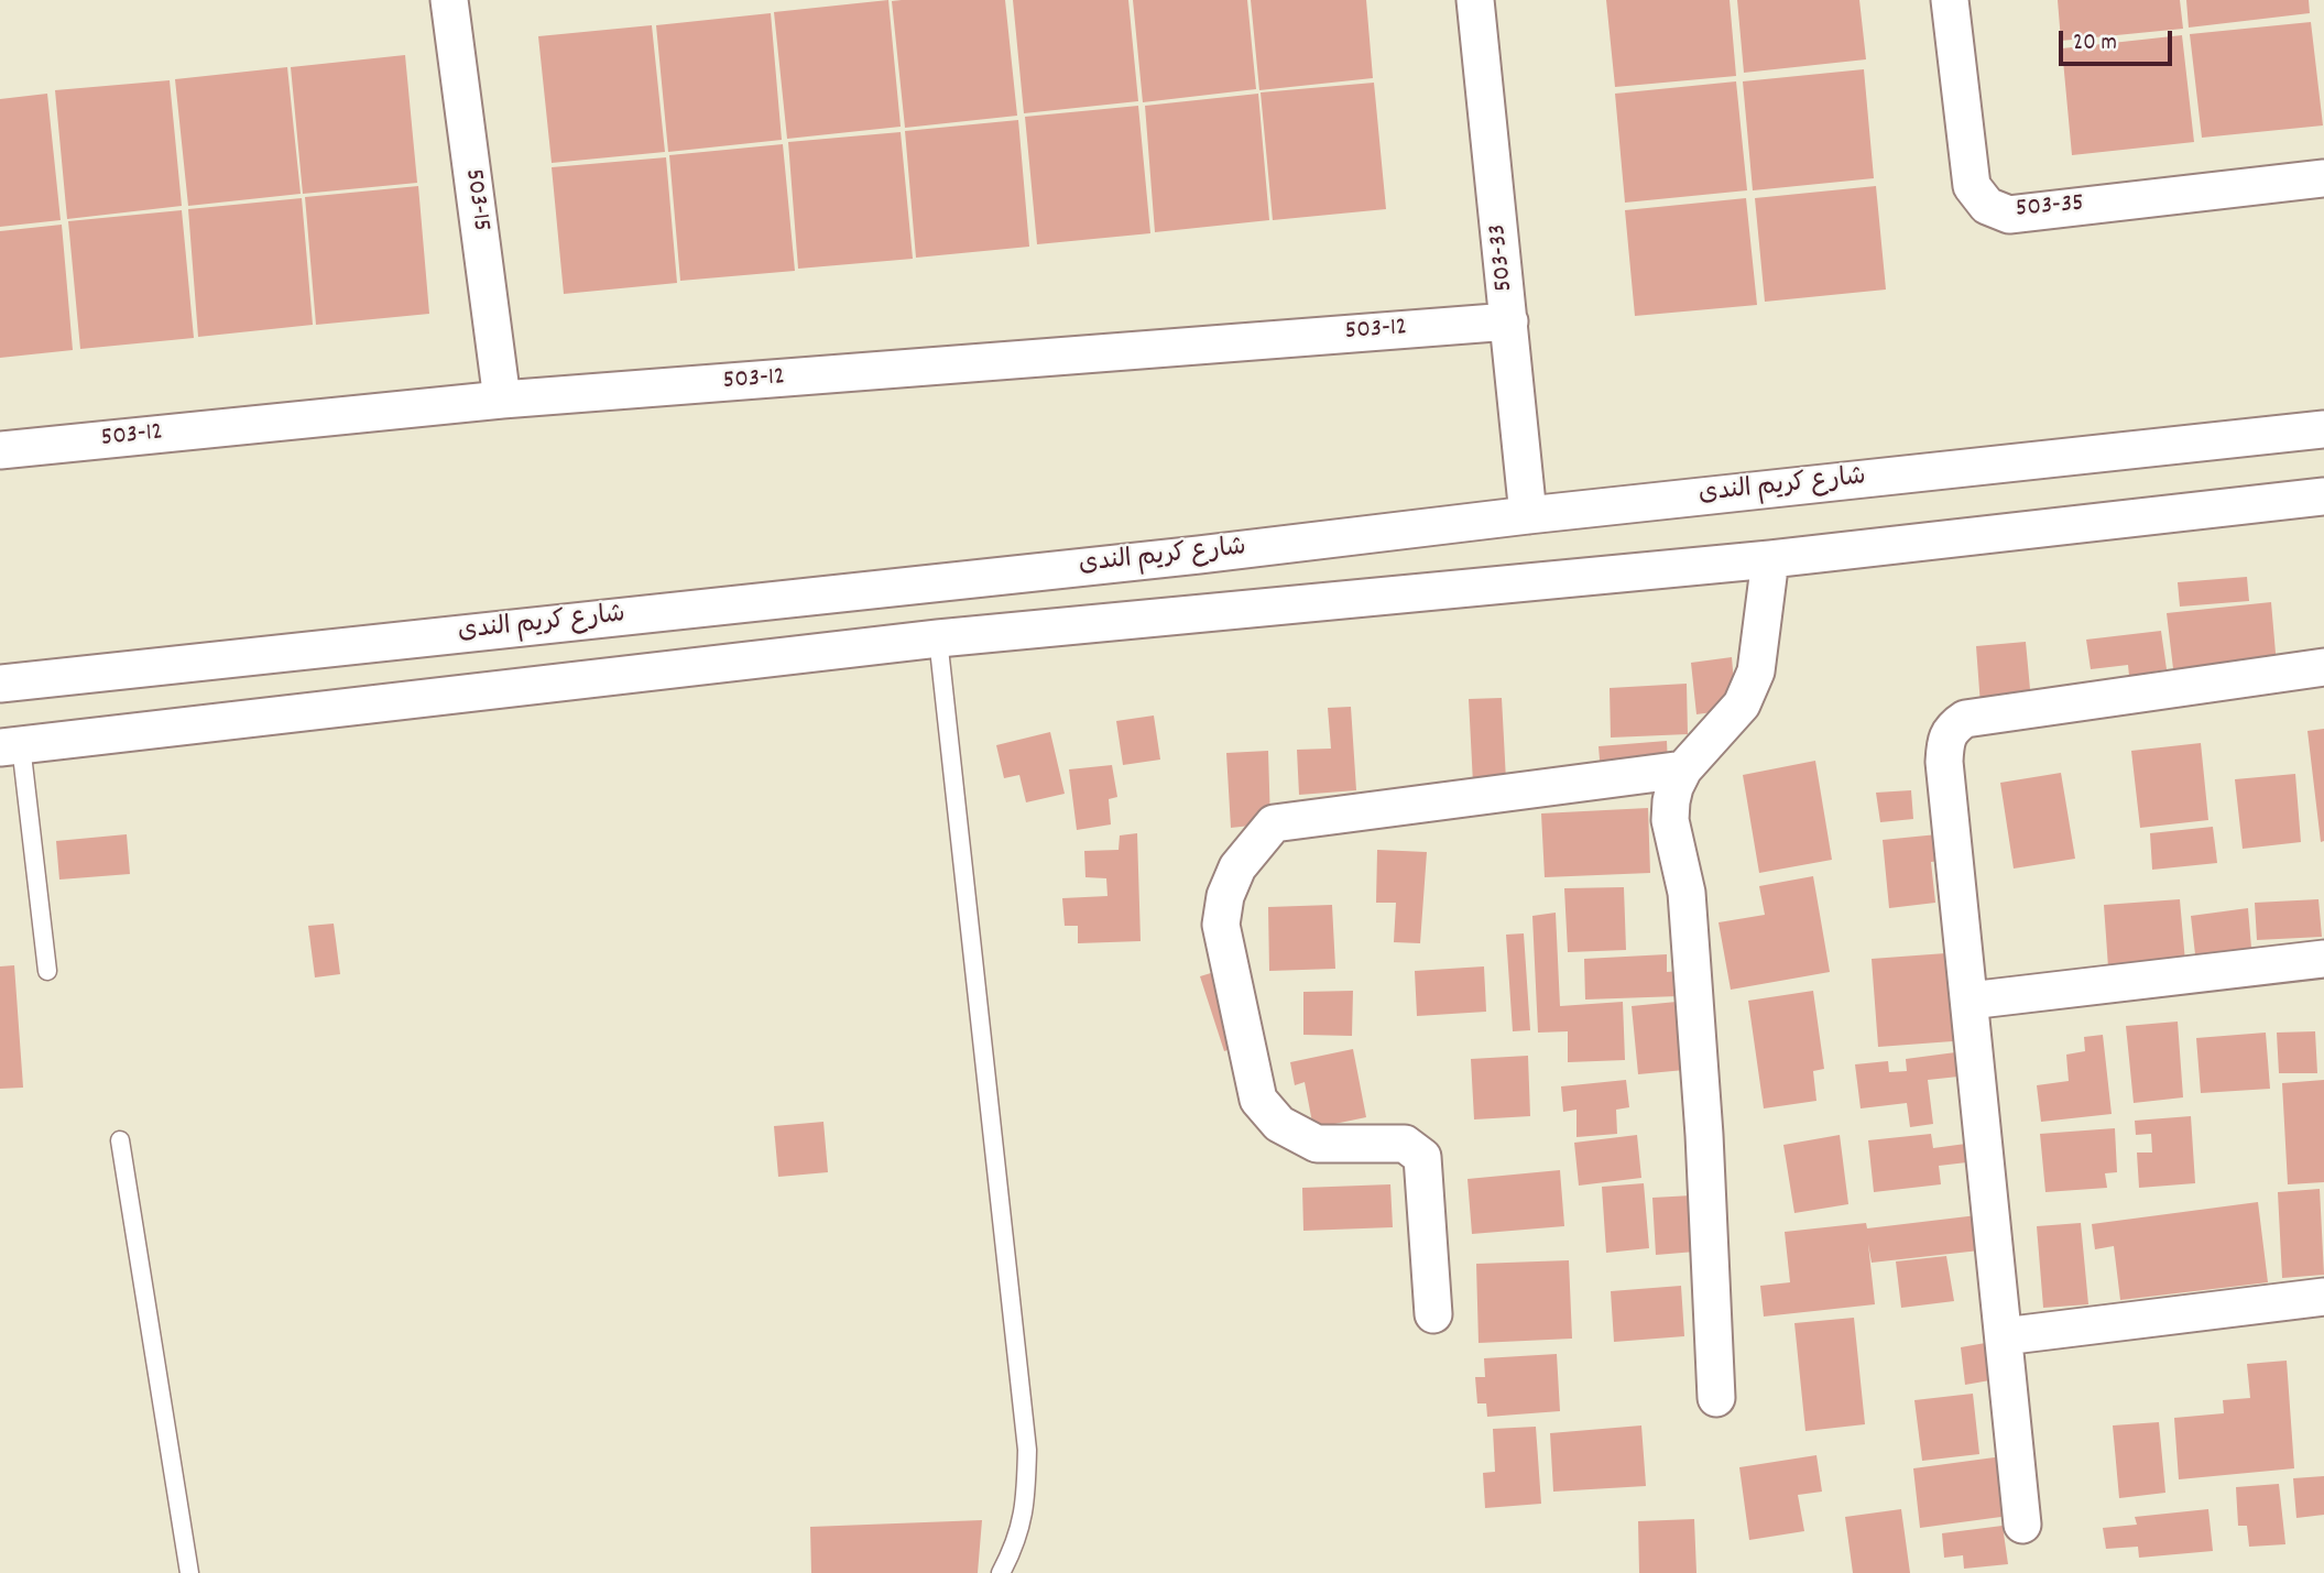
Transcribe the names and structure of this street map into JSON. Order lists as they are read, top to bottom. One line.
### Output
{"streets":{"street":["503-15","503-35","503-33","503-12","شارع كريم الندى"]},"crossings":[["503-15","503-12"],["503-33","503-12"],["503-33","شارع كريم الندى"]],"scale_bar":"20 m"}
